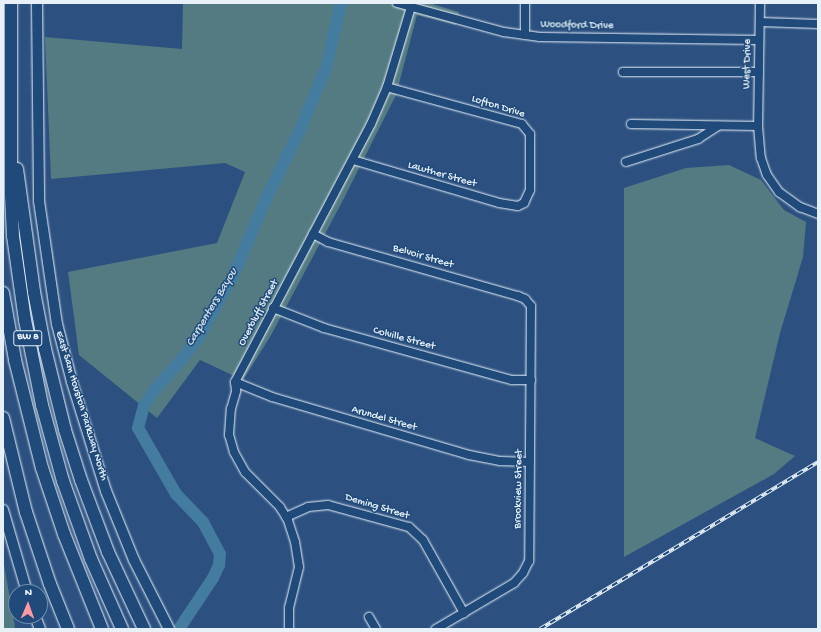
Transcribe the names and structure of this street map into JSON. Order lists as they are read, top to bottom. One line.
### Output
{"streets":{"highway":["BW 8"],"main road":["East Sam Houston Parkway North"],"street":["Woodford Drive","West Drive","Lofton Drive","Lawther Street","Belvoir Street","Overbluff Street","Colville Street","Arundel Street","Brookview Street","Deming Street"]},"crossings":[["Woodford Drive","West Drive"],["Woodford Drive","Overbluff Street"],["Lofton Drive","Lawther Street"],["Lofton Drive","Overbluff Street"],["Lawther Street","Overbluff Street"],["Belvoir Street","Overbluff Street"],["Belvoir Street","Brookview Street"],["Overbluff Street","Colville Street"],["Overbluff Street","Arundel Street"],["Overbluff Street","Deming Street"],["Colville Street","Brookview Street"],["Arundel Street","Brookview Street"],["Brookview Street","Deming Street"]],"water":["Carpenters Bayou"],"north":"top"}
